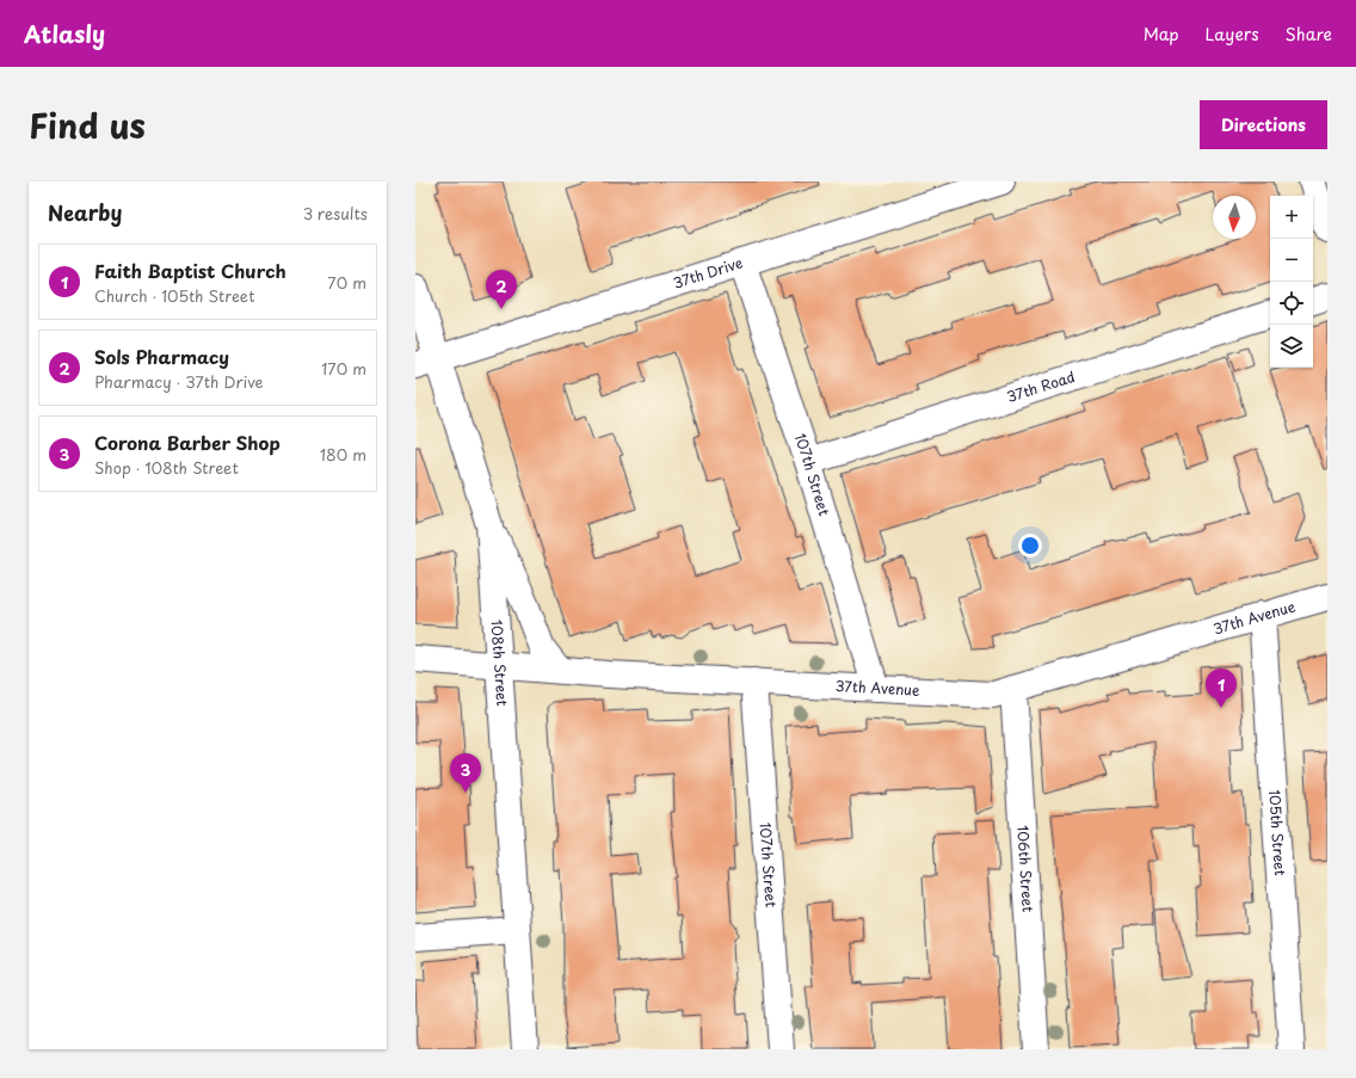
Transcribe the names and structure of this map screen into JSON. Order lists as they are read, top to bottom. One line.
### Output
{"streets":{"street":["37th Drive","37th Road","107th Street","37th Avenue","108th Street","105th Street","106th Street"]},"crossings":[["37th Drive","107th Street"],["37th Drive","108th Street"],["37th Road","107th Street"],["107th Street","37th Avenue"],["37th Avenue","108th Street"],["37th Avenue","105th Street"],["37th Avenue","106th Street"]],"north":"bottom","page":{"header":"Atlasly","nav":["Map","Layers","Share"],"title":"Find us","buttons":"Directions","heading":["Nearby","3 results"],"map_buttons":["+","−"],"list":[{"mark":"1","name":"Faith Baptist Church","note":"Church · 105th Street","value":"70 m"},{"mark":"2","name":"Sols Pharmacy","note":"Pharmacy · 37th Drive","value":"170 m"},{"mark":"3","name":"Corona Barber Shop","note":"Shop · 108th Street","value":"180 m"}],"pins":["2","1","3"]}}
